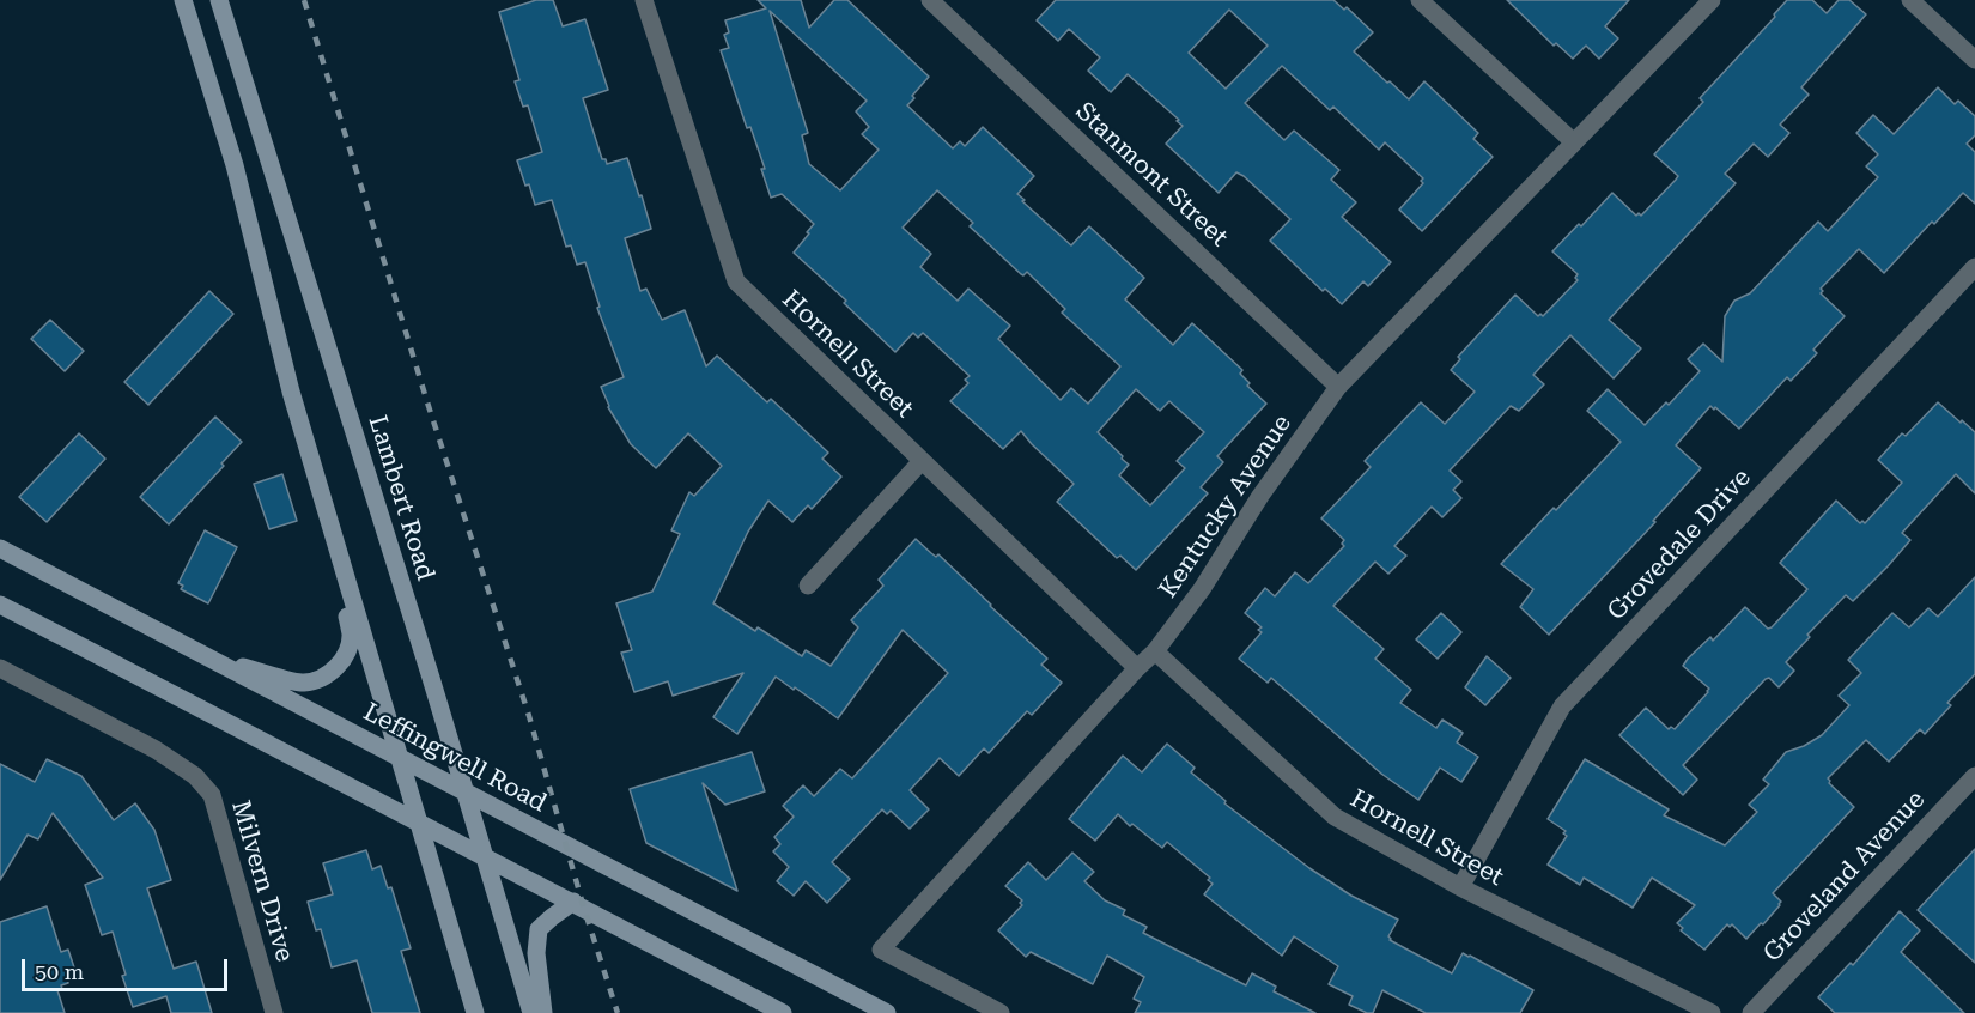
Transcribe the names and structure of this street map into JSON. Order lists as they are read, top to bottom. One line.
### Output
{"streets":{"main road":["Lambert Road","Leffingwell Road"],"street":["Stanmont Street","Hornell Street","Kentucky Avenue","Grovedale Drive","Groveland Avenue","Milvern Drive"]},"crossings":[["Stanmont Street","Kentucky Avenue"],["Hornell Street","Kentucky Avenue"],["Hornell Street","Grovedale Drive"],["Lambert Road","Leffingwell Road"]],"scale_bar":"50 m"}
